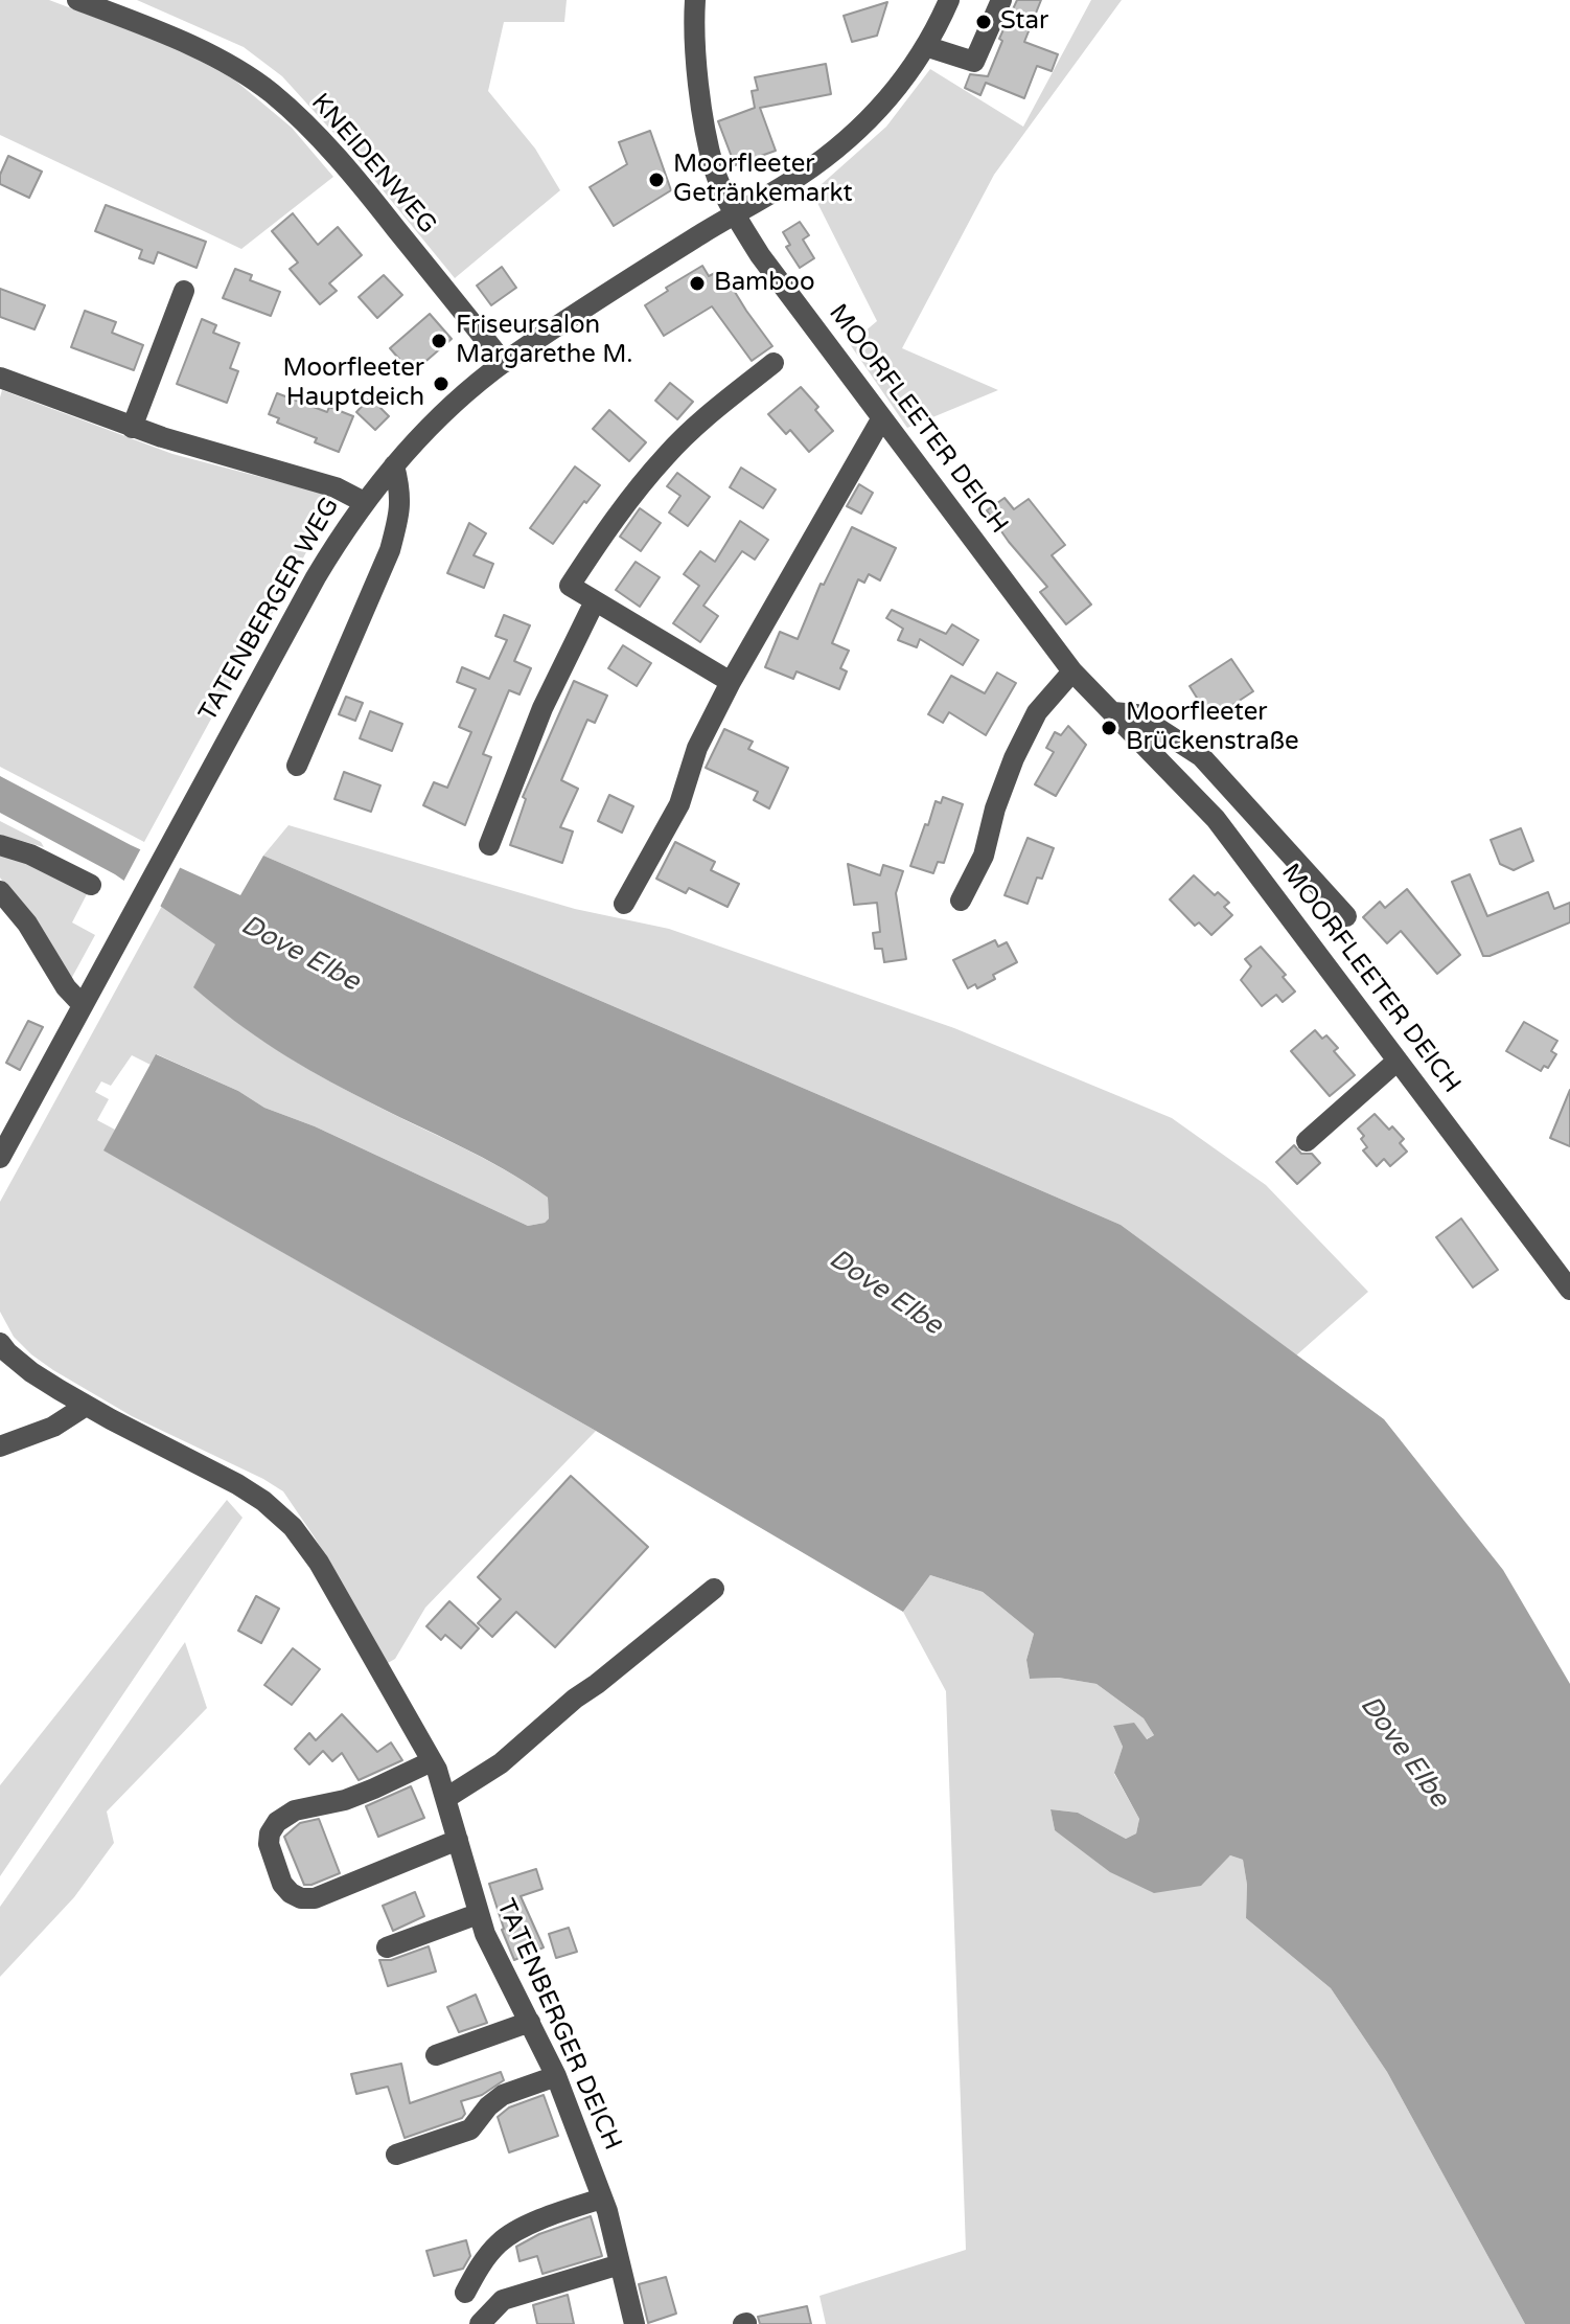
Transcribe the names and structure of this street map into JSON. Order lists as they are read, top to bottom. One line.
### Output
{"streets":{"street":["KNEIDENWEG","MOORFLEETER DEICH","TATENBERGER WEG","TATENBERGER DEICH"]},"crossings":[["KNEIDENWEG","TATENBERGER WEG"],["MOORFLEETER DEICH","TATENBERGER WEG"]],"water":["Dove Elbe"],"places":["Star","Moorfleeter Getränkemarkt","Bamboo","Friseursalon Margarethe M.","Moorfleeter Hauptdeich","Moorfleeter Brückenstraße"]}
